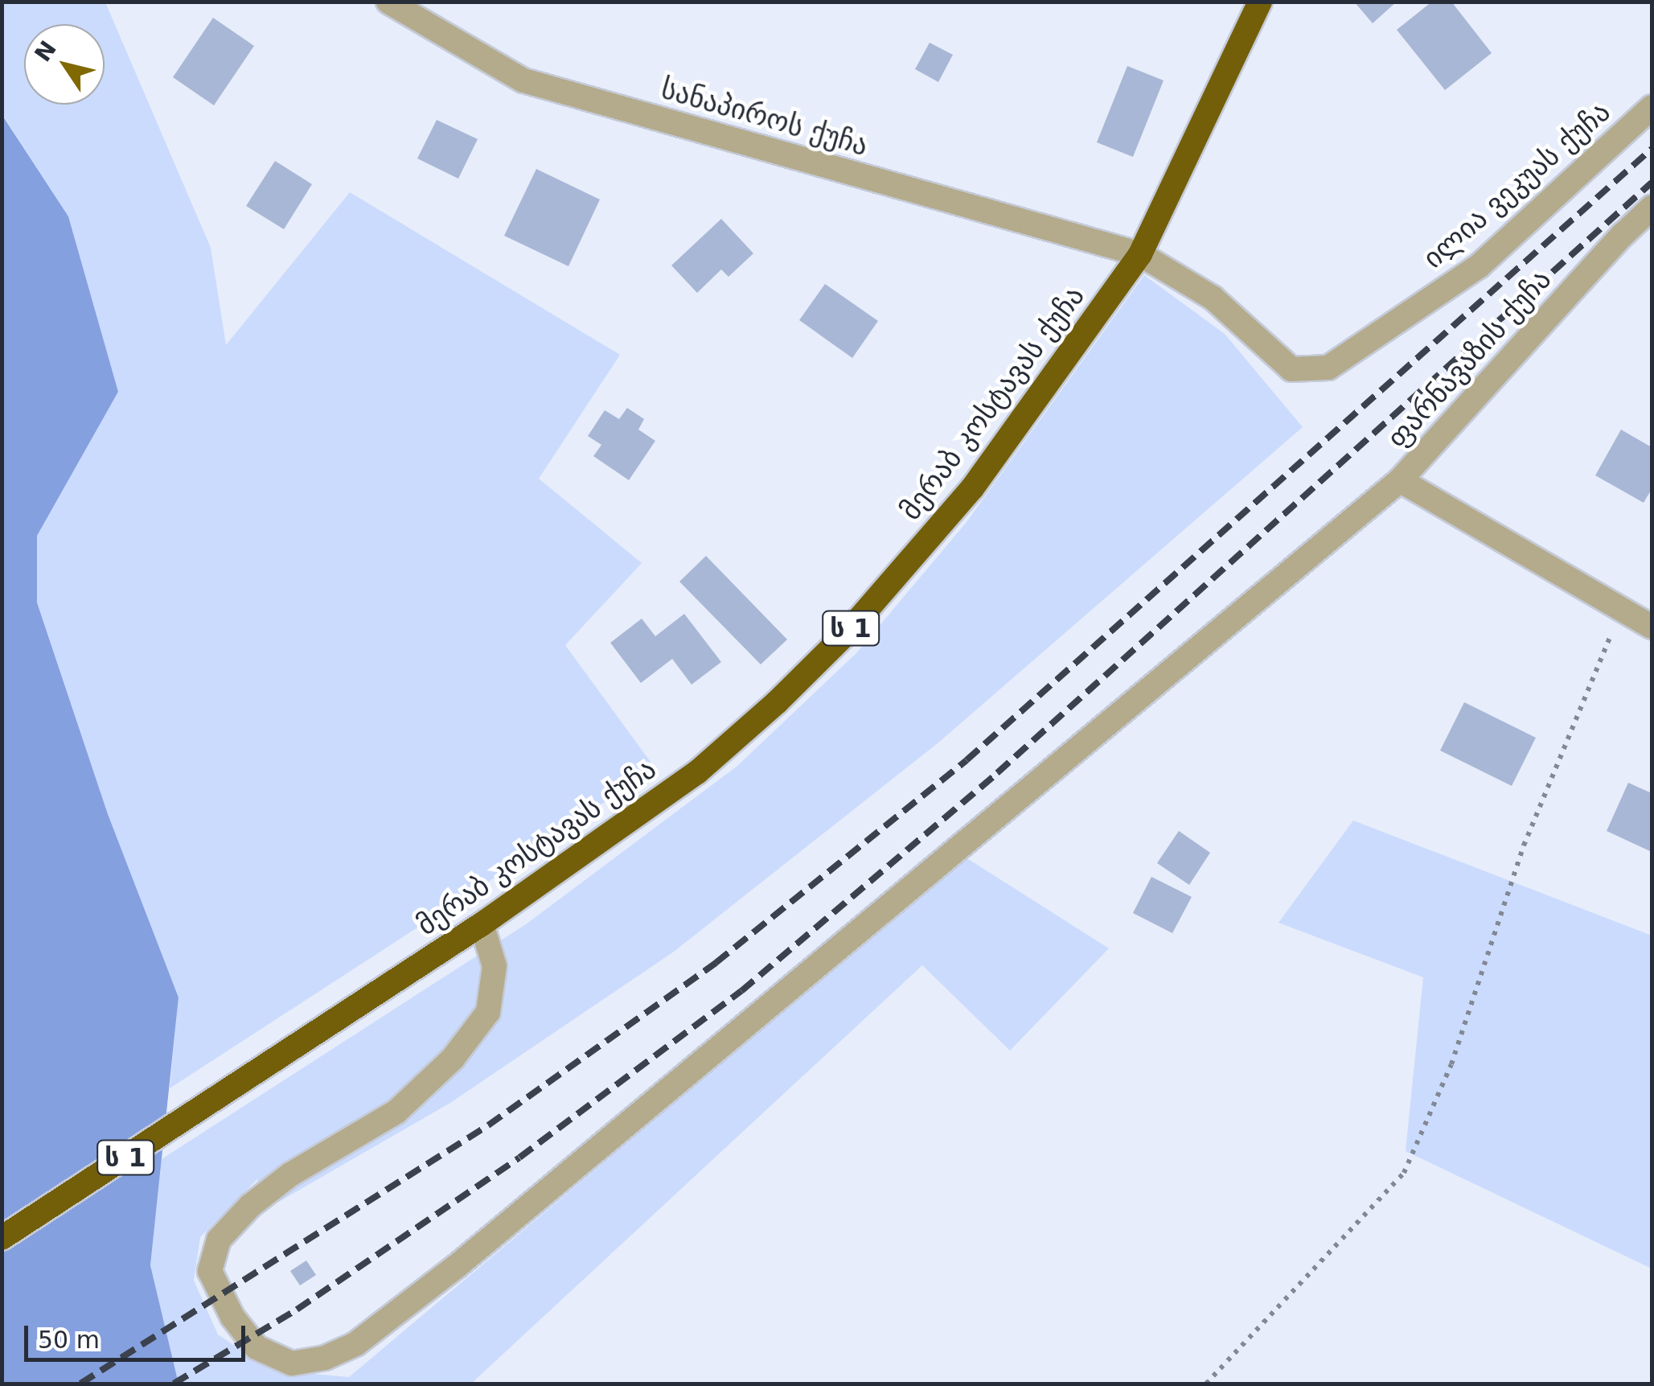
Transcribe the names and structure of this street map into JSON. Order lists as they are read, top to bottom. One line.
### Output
{"streets":{"highway":["მერაბ კოსტავას ქუჩა","ს 1"],"street":["სანაპიროს ქუჩა","ილია ვეკუას ქუჩა","ფარნავაზის ქუჩა"]},"crossings":[["სანაპიროს ქუჩა","ილია ვეკუას ქუჩა"],["სანაპიროს ქუჩა","მერაბ კოსტავას ქუჩა"],["ილია ვეკუას ქუჩა","მერაბ კოსტავას ქუჩა"]],"scale_bar":"50 m","north":"top left"}
